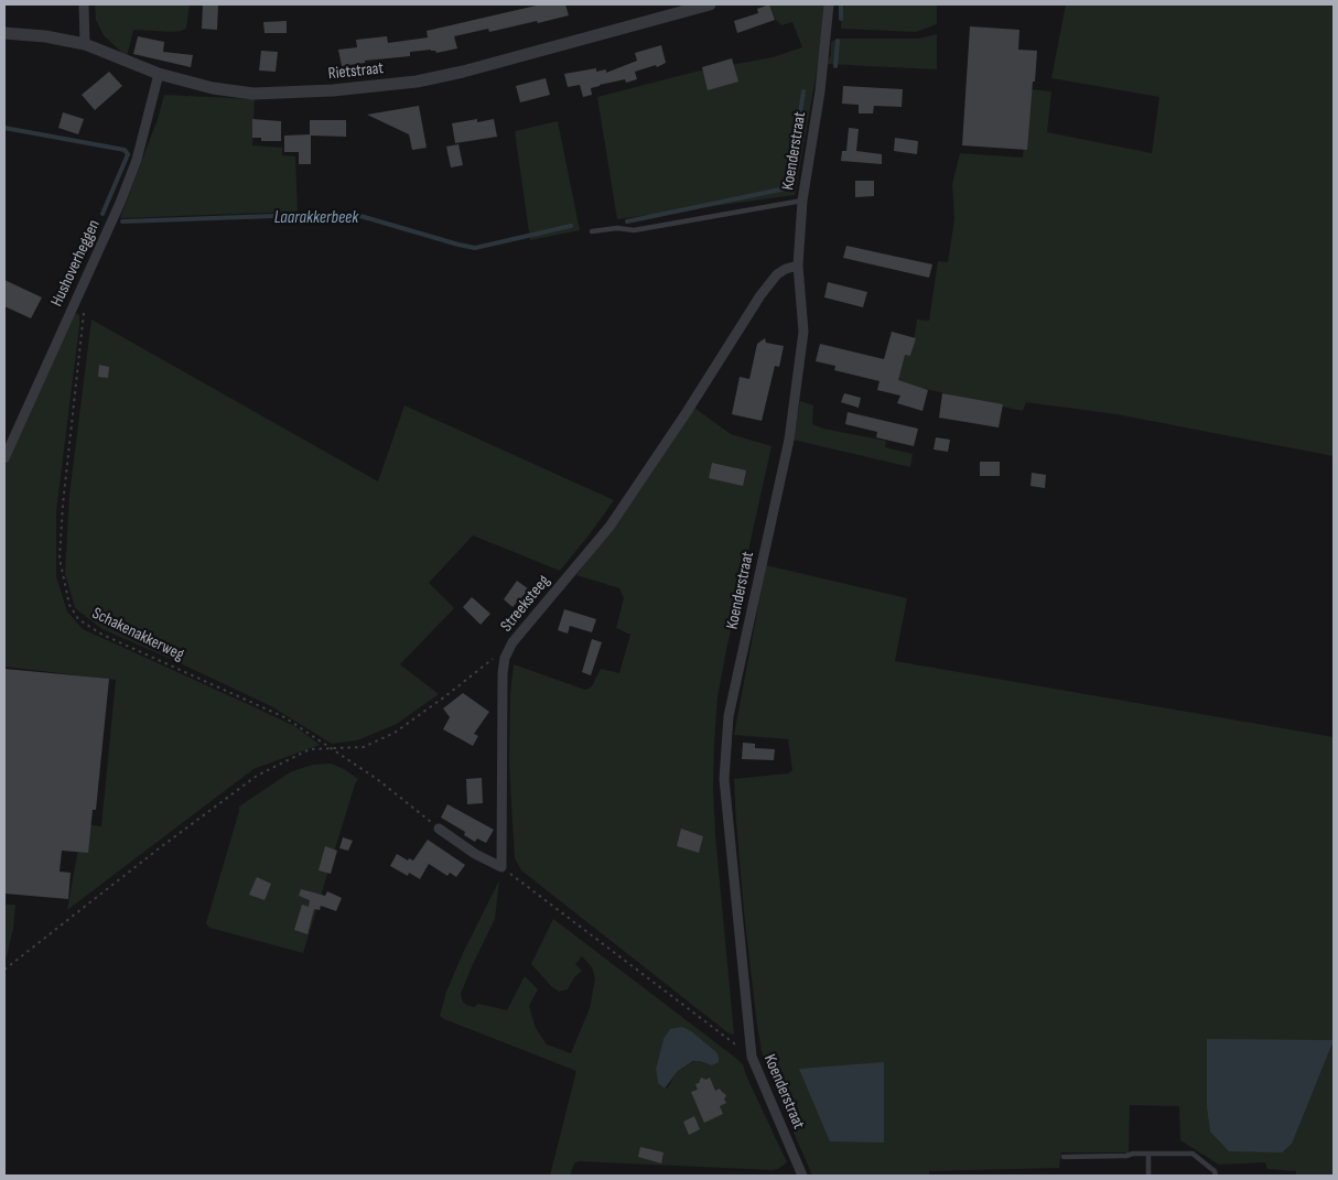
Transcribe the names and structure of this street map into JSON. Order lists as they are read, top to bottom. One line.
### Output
{"streets":{"street":["Rietstraat","Koenderstraat","Hushoverheggen","Streeksteeg"],"path":["Schakenakkerweg"]},"crossings":[["Rietstraat","Hushoverheggen"],["Koenderstraat","Streeksteeg"],["Hushoverheggen","Schakenakkerweg"]],"water":["Laarakkerbeek"]}
